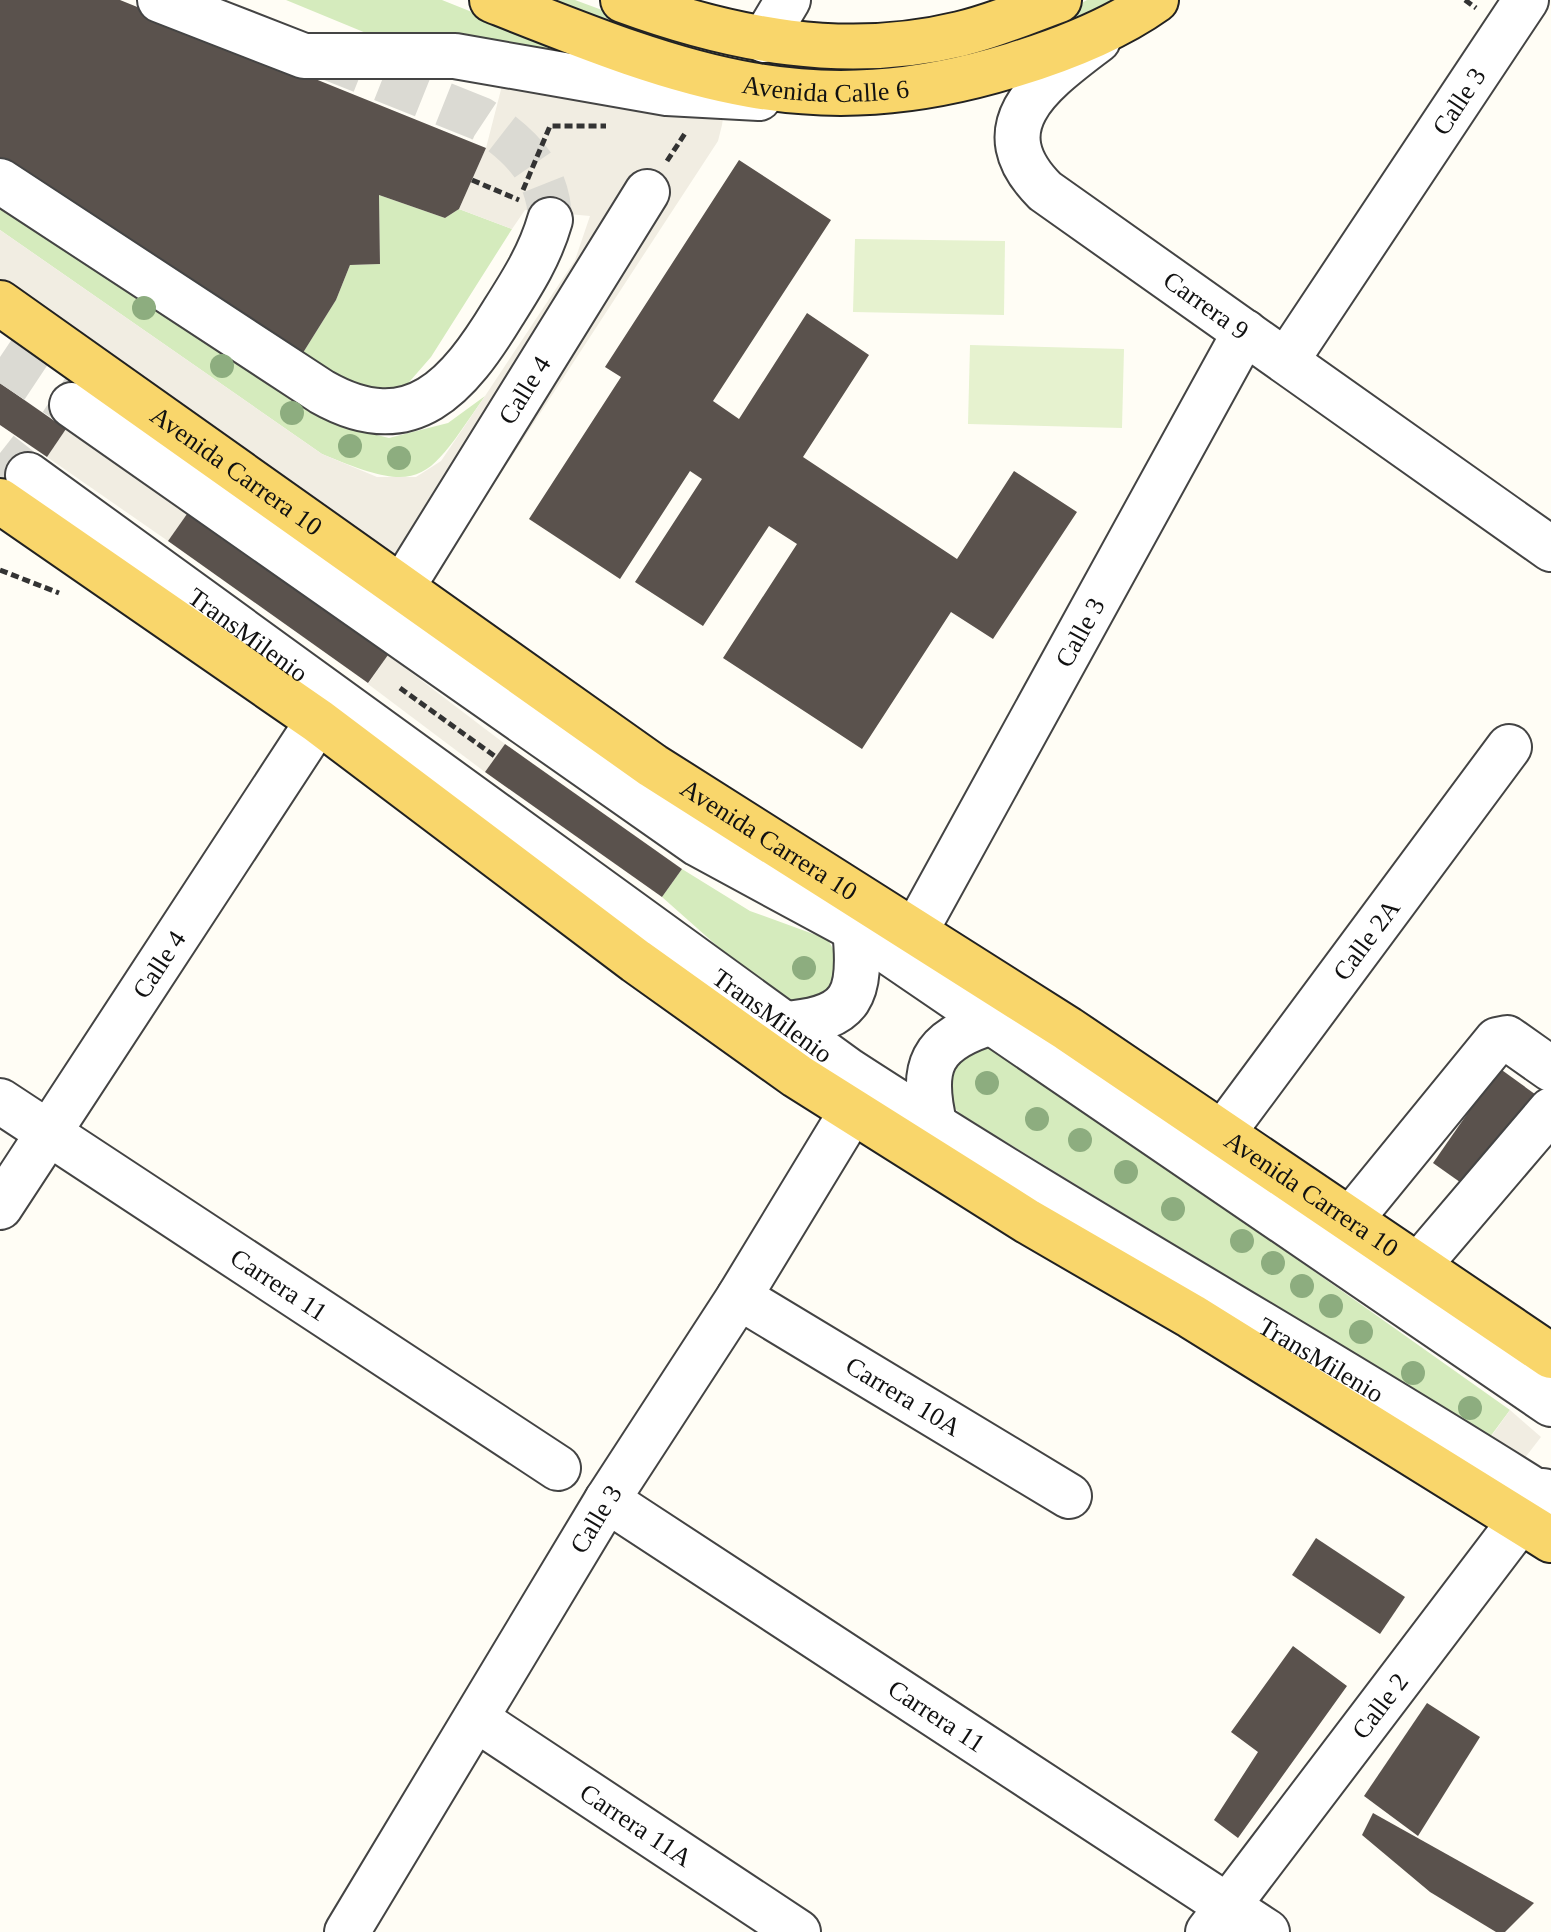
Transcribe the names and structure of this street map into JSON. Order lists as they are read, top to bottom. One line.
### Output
{"streets":{"main road":["Avenida Calle 6","Avenida Carrera 10"],"street":["Calle 3","Carrera 9","Calle 4","TransMilenio","Calle 2A","Carrera 11","Carrera 10A","Calle 2","Carrera 11A"]},"crossings":[["Avenida Calle 6","Carrera 9"],["Calle 3","Carrera 9"],["Calle 3","Avenida Carrera 10"],["Calle 3","Carrera 11"],["Calle 3","Carrera 10A"],["Calle 3","Carrera 11A"],["Calle 4","Avenida Carrera 10"],["Calle 4","Carrera 11"],["Avenida Carrera 10","Calle 2A"],["TransMilenio","Calle 2"],["Carrera 11","Calle 2"]]}
